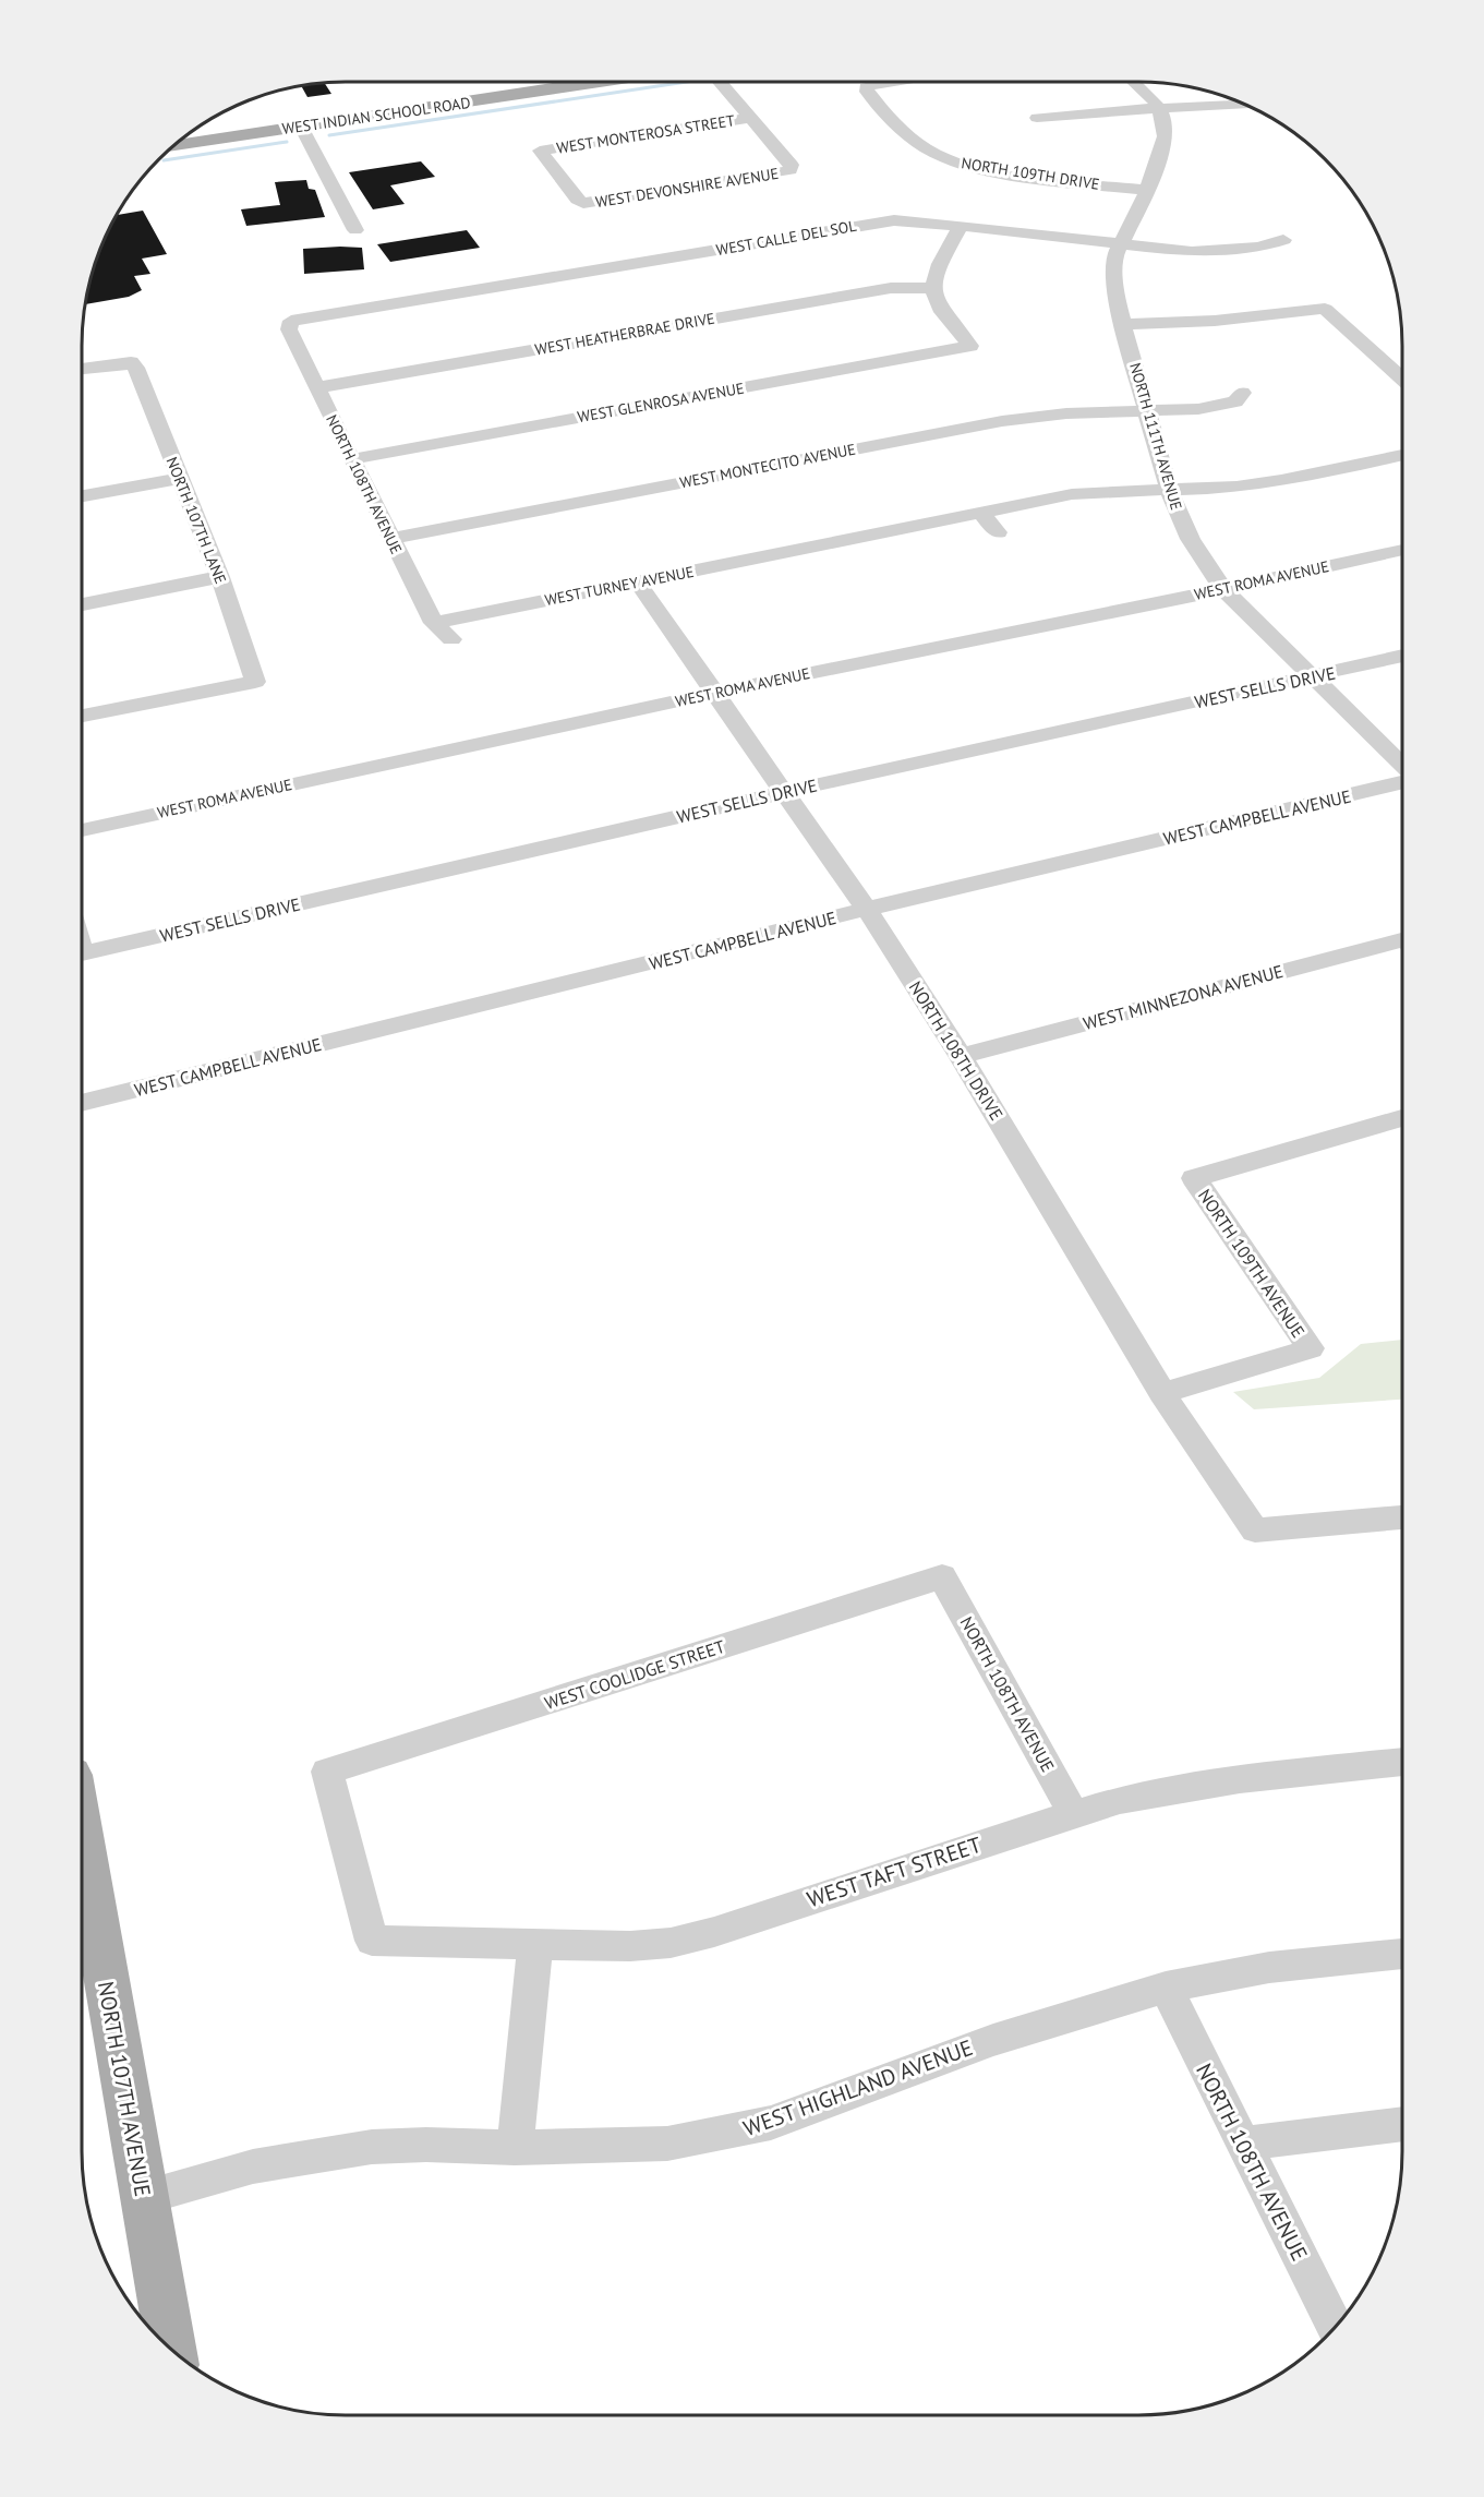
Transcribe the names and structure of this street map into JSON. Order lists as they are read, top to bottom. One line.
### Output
{"streets":{"main road":["WEST INDIAN SCHOOL ROAD","NORTH 107TH AVENUE"],"street":["WEST MONTEROSA STREET","NORTH 109TH DRIVE","WEST DEVONSHIRE AVENUE","WEST CALLE DEL SOL","WEST HEATHERBRAE DRIVE","WEST GLENROSA AVENUE","NORTH 111TH AVENUE","WEST MONTECITO AVENUE","NORTH 108TH AVENUE","NORTH 107TH LANE","WEST ROMA AVENUE","WEST TURNEY AVENUE","WEST SELLS DRIVE","WEST CAMPBELL AVENUE","WEST MINNEZONA AVENUE","NORTH 108TH DRIVE","NORTH 109TH AVENUE","WEST COOLIDGE STREET","WEST TAFT STREET","WEST HIGHLAND AVENUE"]},"crossings":[["WEST MONTEROSA STREET","WEST DEVONSHIRE AVENUE"],["NORTH 109TH DRIVE","NORTH 111TH AVENUE"],["WEST CALLE DEL SOL","NORTH 111TH AVENUE"],["WEST CALLE DEL SOL","NORTH 108TH AVENUE"],["WEST HEATHERBRAE DRIVE","WEST GLENROSA AVENUE"],["WEST HEATHERBRAE DRIVE","NORTH 108TH AVENUE"],["WEST GLENROSA AVENUE","NORTH 108TH AVENUE"],["NORTH 111TH AVENUE","WEST MONTECITO AVENUE"],["NORTH 111TH AVENUE","WEST ROMA AVENUE"],["NORTH 111TH AVENUE","WEST TURNEY AVENUE"],["NORTH 111TH AVENUE","WEST SELLS DRIVE"],["WEST MONTECITO AVENUE","NORTH 108TH AVENUE"],["NORTH 108TH AVENUE","WEST TURNEY AVENUE"],["NORTH 108TH AVENUE","WEST COOLIDGE STREET"],["NORTH 108TH AVENUE","WEST TAFT STREET"],["NORTH 108TH AVENUE","WEST HIGHLAND AVENUE"],["WEST ROMA AVENUE","NORTH 108TH DRIVE"],["WEST TURNEY AVENUE","NORTH 108TH DRIVE"],["WEST SELLS DRIVE","NORTH 108TH DRIVE"],["WEST CAMPBELL AVENUE","NORTH 108TH DRIVE"],["WEST MINNEZONA AVENUE","NORTH 108TH DRIVE"],["NORTH 108TH DRIVE","NORTH 109TH AVENUE"],["WEST COOLIDGE STREET","WEST TAFT STREET"],["WEST HIGHLAND AVENUE","NORTH 107TH AVENUE"]]}
